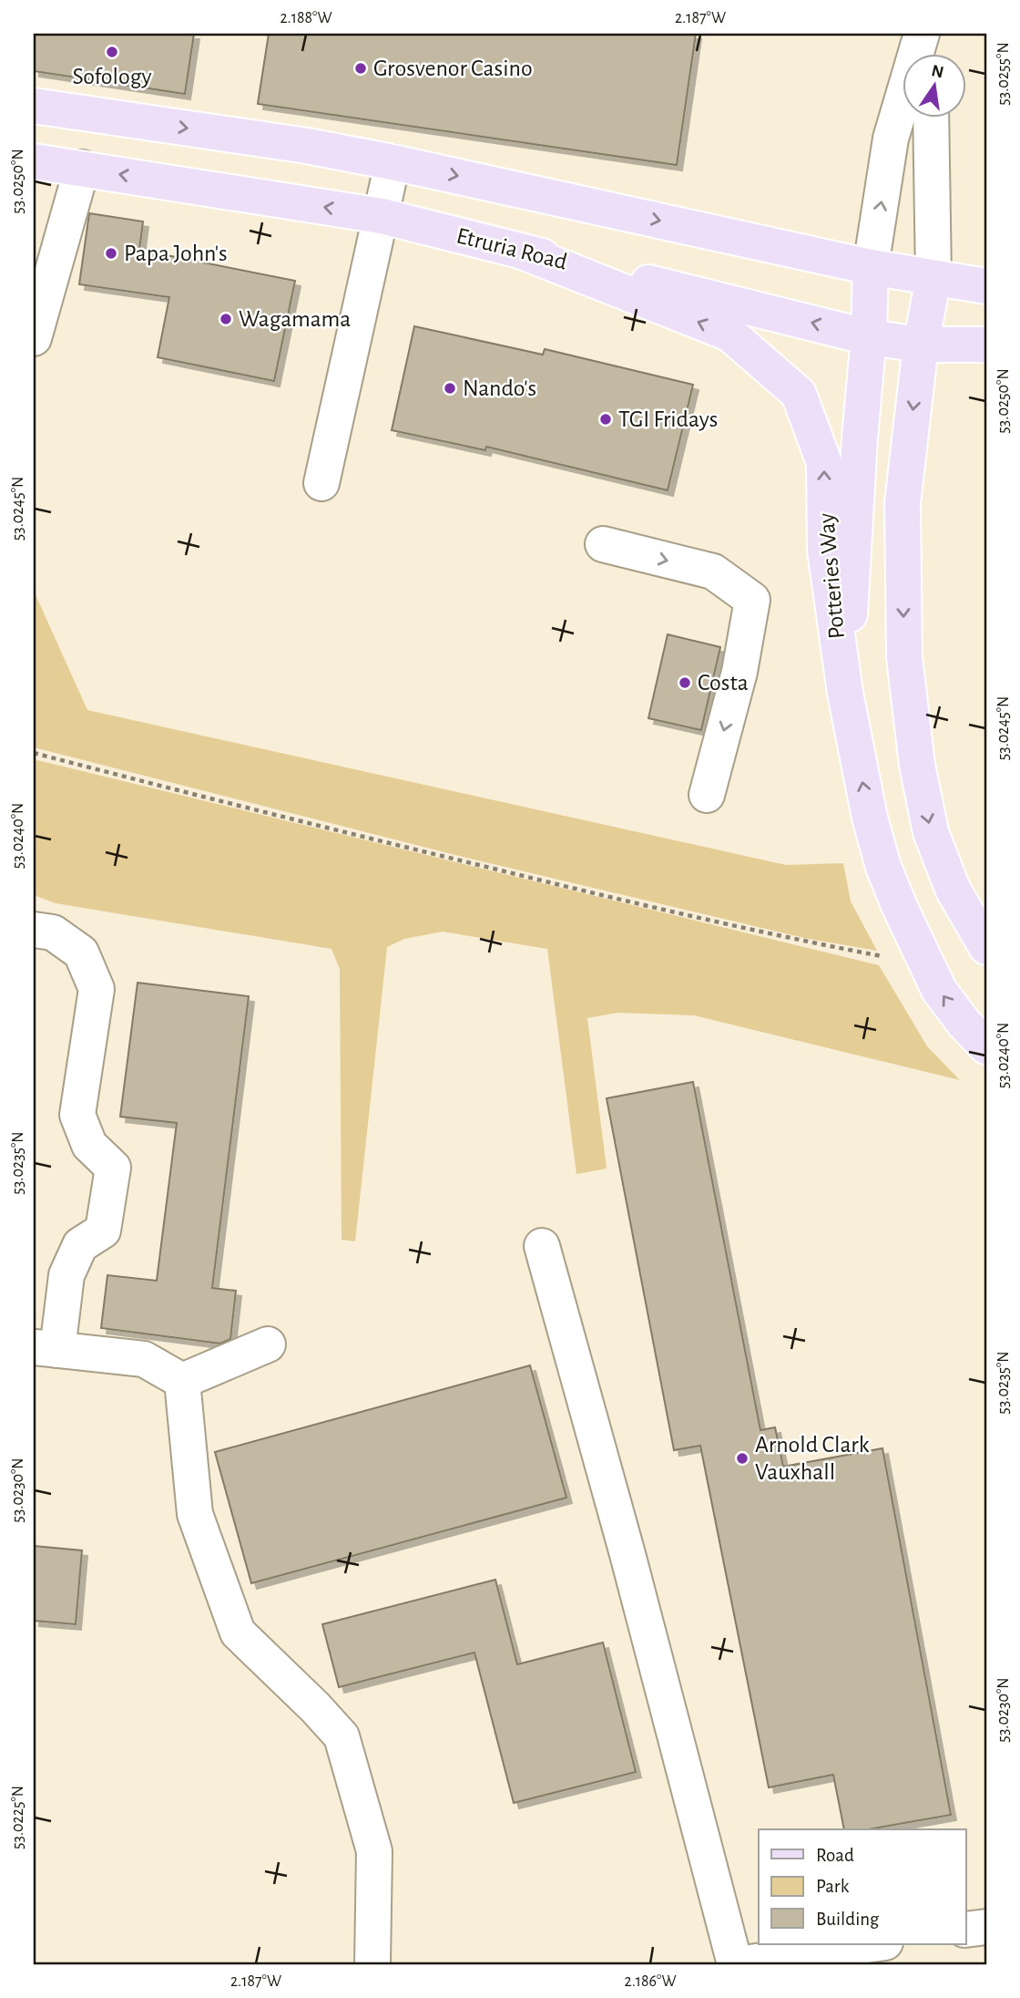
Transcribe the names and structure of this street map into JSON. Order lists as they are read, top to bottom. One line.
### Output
{"streets":{"main road":["Etruria Road","Potteries Way"]},"crossings":[["Etruria Road","Potteries Way"]],"one_way":["Potteries Way"],"places":["Sofology","Grosvenor Casino","Papa John's","Wagamama","Nando's","TGI Fridays","Costa","Arnold Clark Vauxhall"],"legend":["Road","Park","Building"],"north":"top","coordinates":["2.188°W","2.187°W","53.0255°N","53.0250°N","53.0245°N","53.0240°N","53.0235°N","53.0230°N","53.0225°N","2.186°W"]}
